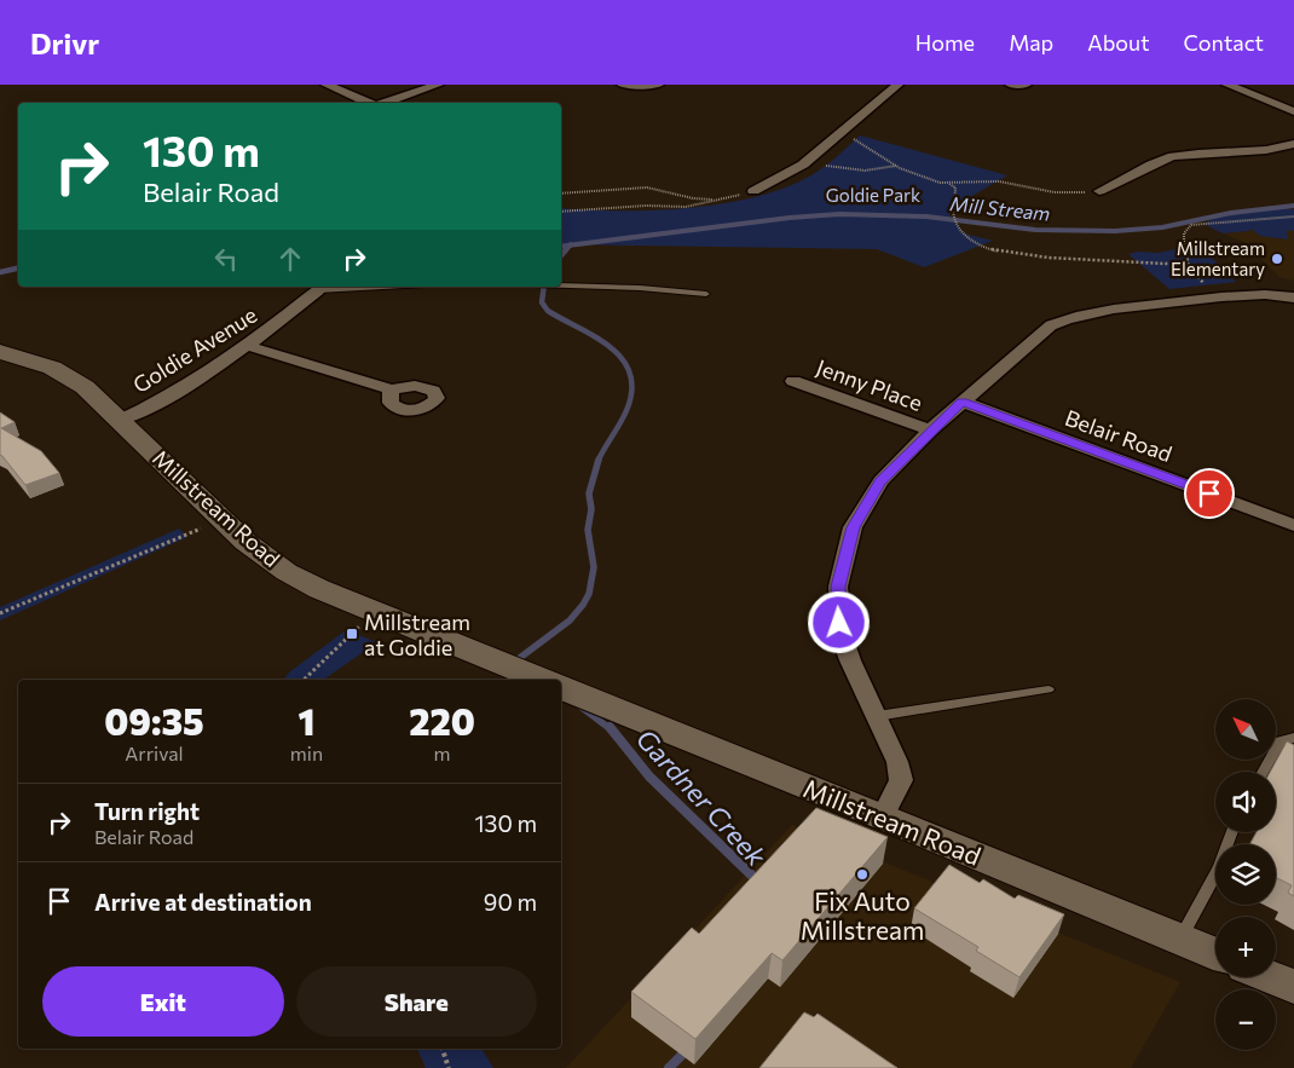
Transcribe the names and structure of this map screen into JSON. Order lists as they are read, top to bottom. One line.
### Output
{"streets":{"main road":["Millstream Road"],"street":["Goldie Avenue","Jenny Place","Belair Road"]},"crossings":[["Goldie Avenue","Millstream Road"]],"water":["Mill Stream","Gardner Creek"],"parks":["Goldie Park"],"places":{"other":["Millstream Elementary","Fix Auto Millstream"],"transit":["Millstream at Goldie"]},"north":"top left","page":{"header":"Drivr","nav":["Home","Map","About","Contact"],"turn":["130 m","Belair Road"],"eta":["09:35","Arrival","1","min","220","m"],"map_buttons":["+","−"],"list":[{"name":"Turn right","note":"Belair Road","value":"130 m"},{"name":"Arrive at destination","value":"90 m"}],"buttons":["Exit","Share"]}}
